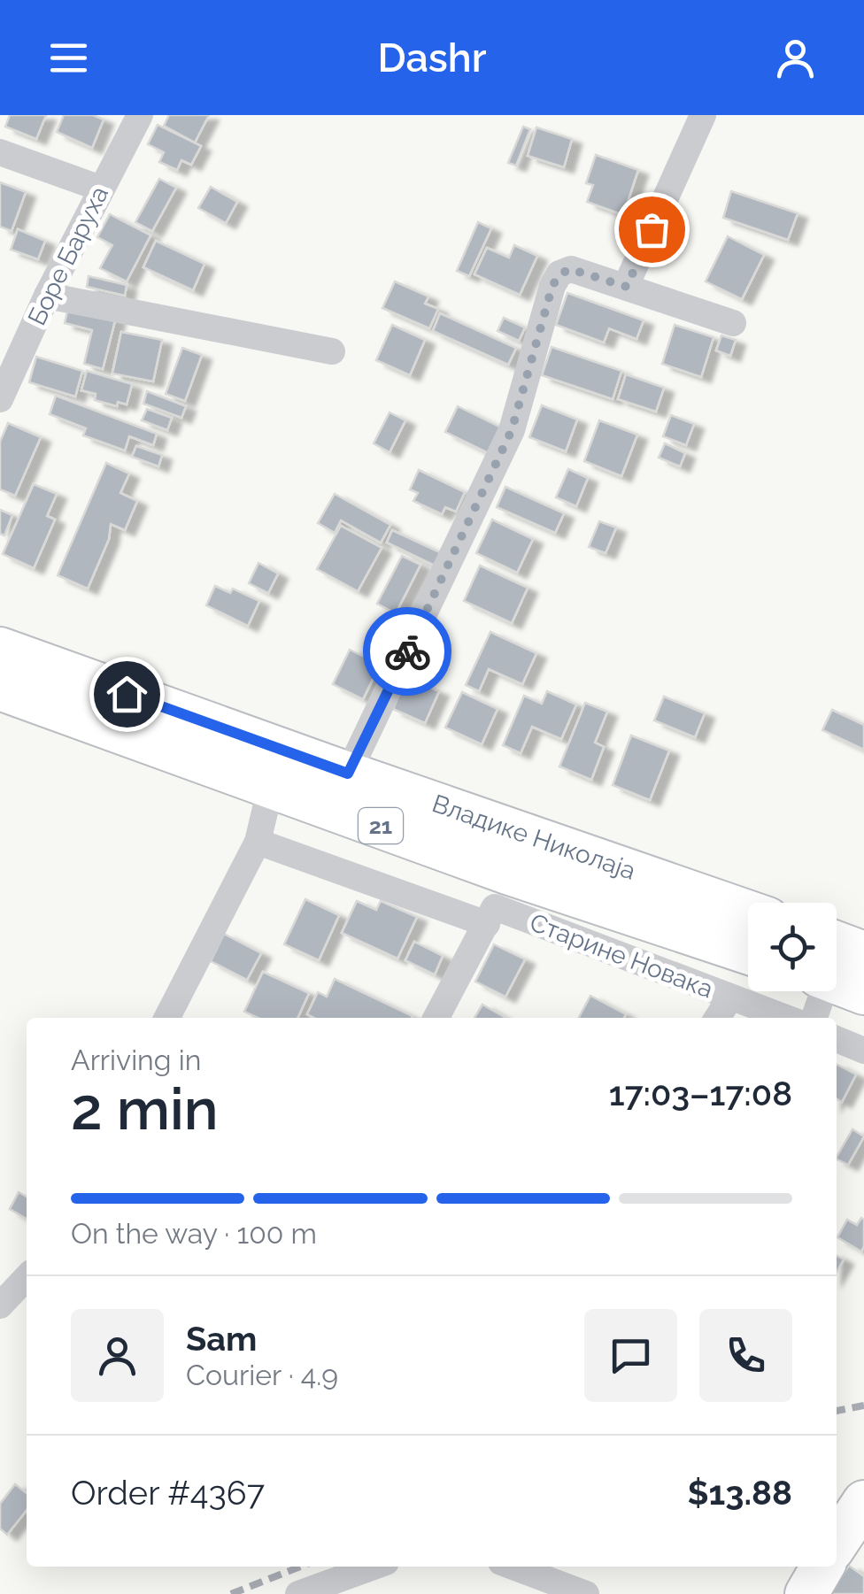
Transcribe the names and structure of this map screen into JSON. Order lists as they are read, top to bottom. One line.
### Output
{"streets":{"main road":["21","Владике Николаја"],"street":["Боре Баруха","Старине Новака"]},"crossings":[["Владике Николаја","Старине Новака"]],"page":{"header":"Dashr","heading":["2 min","Arriving in","17:03–17:08"],"panel":["Sam","Courier · 4.9","Order #4367","$13.88"],"bar":"On the way · 100 m"}}
